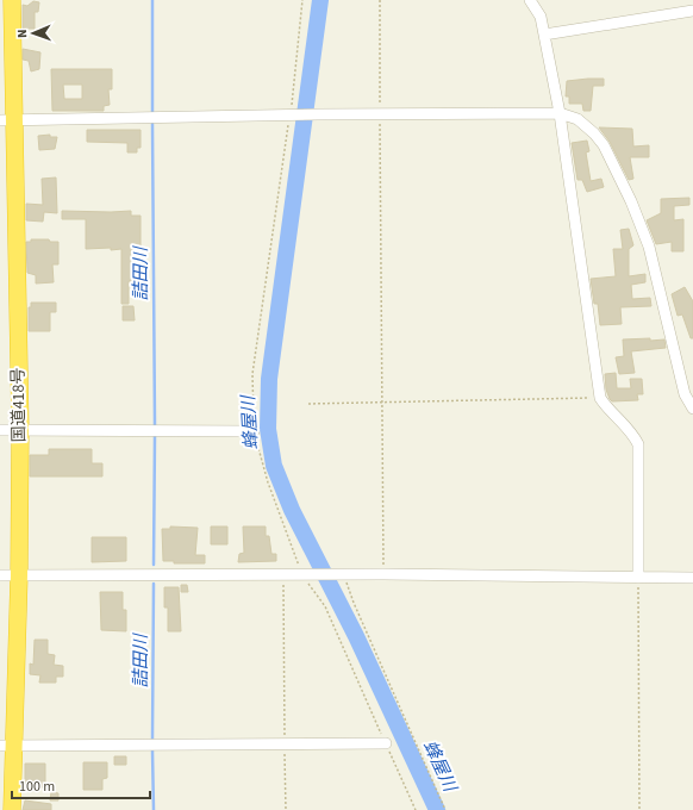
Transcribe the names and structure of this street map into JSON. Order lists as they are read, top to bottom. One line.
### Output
{"streets":{"highway":["国道418号"]},"water":["詰田川","蜂屋川"],"scale_bar":"100 m","north":"left"}
